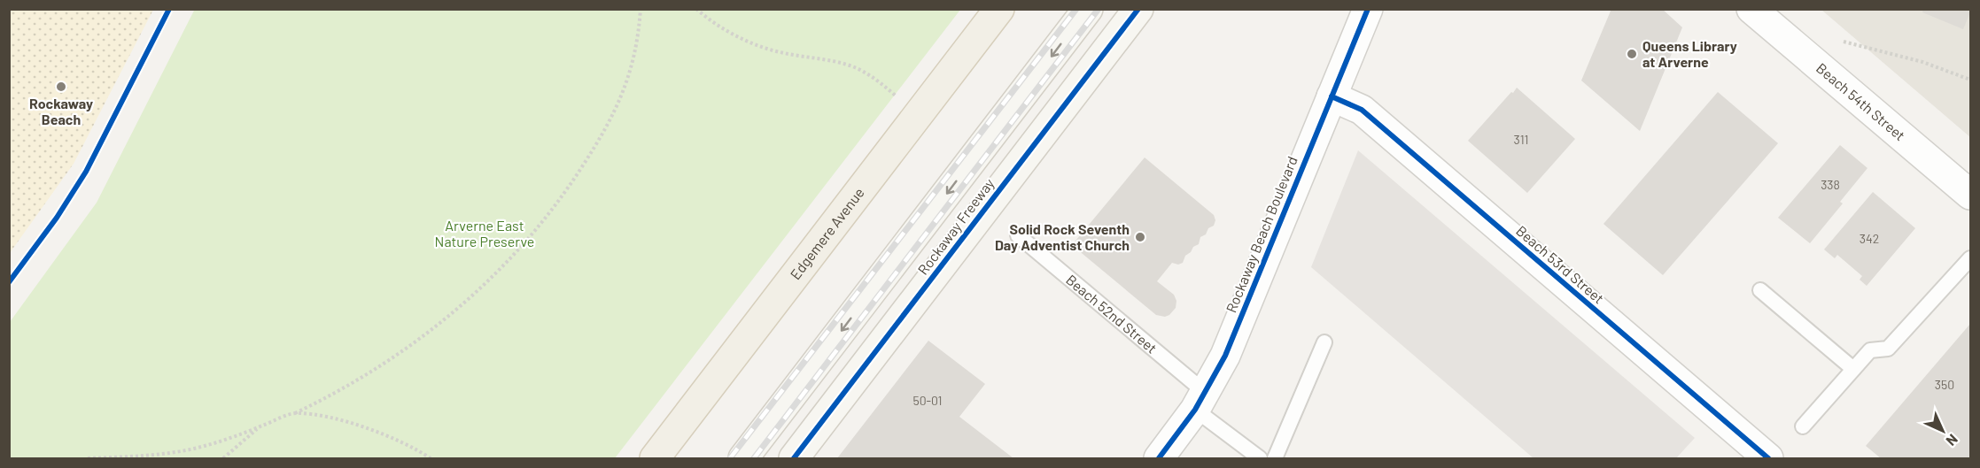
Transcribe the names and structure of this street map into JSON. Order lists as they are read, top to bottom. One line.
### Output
{"streets":{"main road":["Edgemere Avenue"],"street":["Beach 54th Street","Rockaway Freeway","Rockaway Beach Boulevard","Beach 53rd Street"],"lane":["Beach 52nd Street"]},"crossings":[["Rockaway Beach Boulevard","Beach 53rd Street"],["Rockaway Beach Boulevard","Beach 52nd Street"]],"parks":["Arverne East Nature Preserve"],"places":["Queens Library at Arverne","Rockaway Beach","Solid Rock Seventh Day Adventist Church"],"house_numbers":["311","338","342","350","50-01"],"north":"bottom right"}
